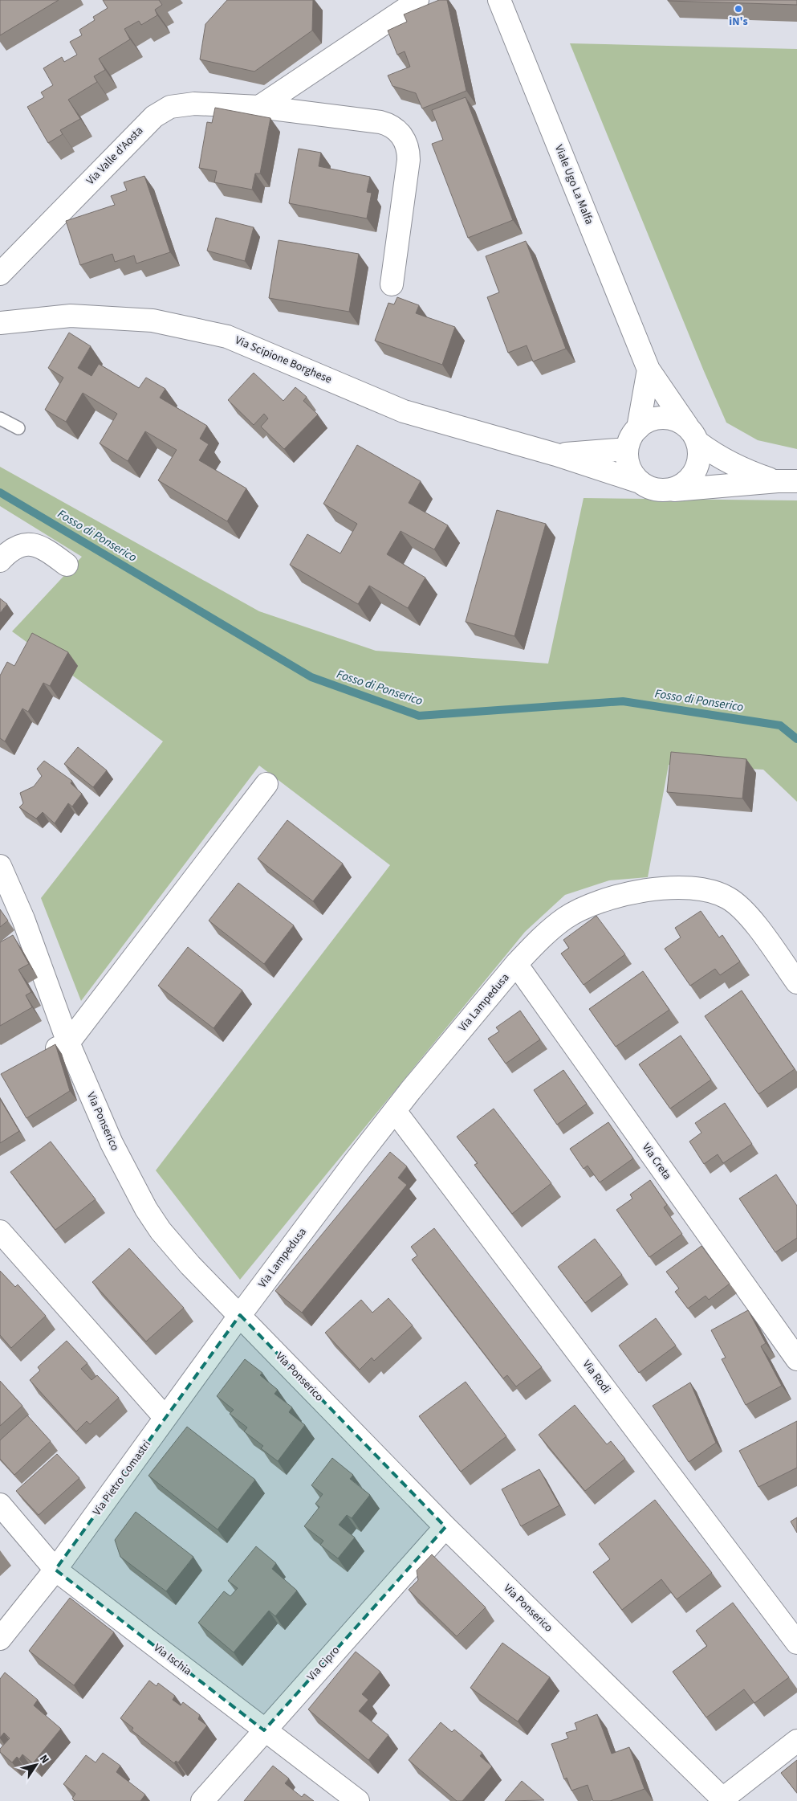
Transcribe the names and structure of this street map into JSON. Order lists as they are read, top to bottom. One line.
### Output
{"streets":{"street":["Via Valle d'Aosta","Viale Ugo La Malfa","Via Scipione Borghese","Via Lampedusa","Via Ponserico","Via Creta","Via Rodi","Via Pietro Comastri","Via Ischia","Via Cipro"]},"crossings":[["Viale Ugo La Malfa","Via Scipione Borghese"],["Via Lampedusa","Via Ponserico"],["Via Lampedusa","Via Creta"],["Via Lampedusa","Via Rodi"],["Via Lampedusa","Via Pietro Comastri"],["Via Ponserico","Via Pietro Comastri"],["Via Ponserico","Via Cipro"],["Via Pietro Comastri","Via Ischia"],["Via Ischia","Via Cipro"]],"water":["Fosso di Ponserico"],"places":["iN's"],"north":"top right"}
